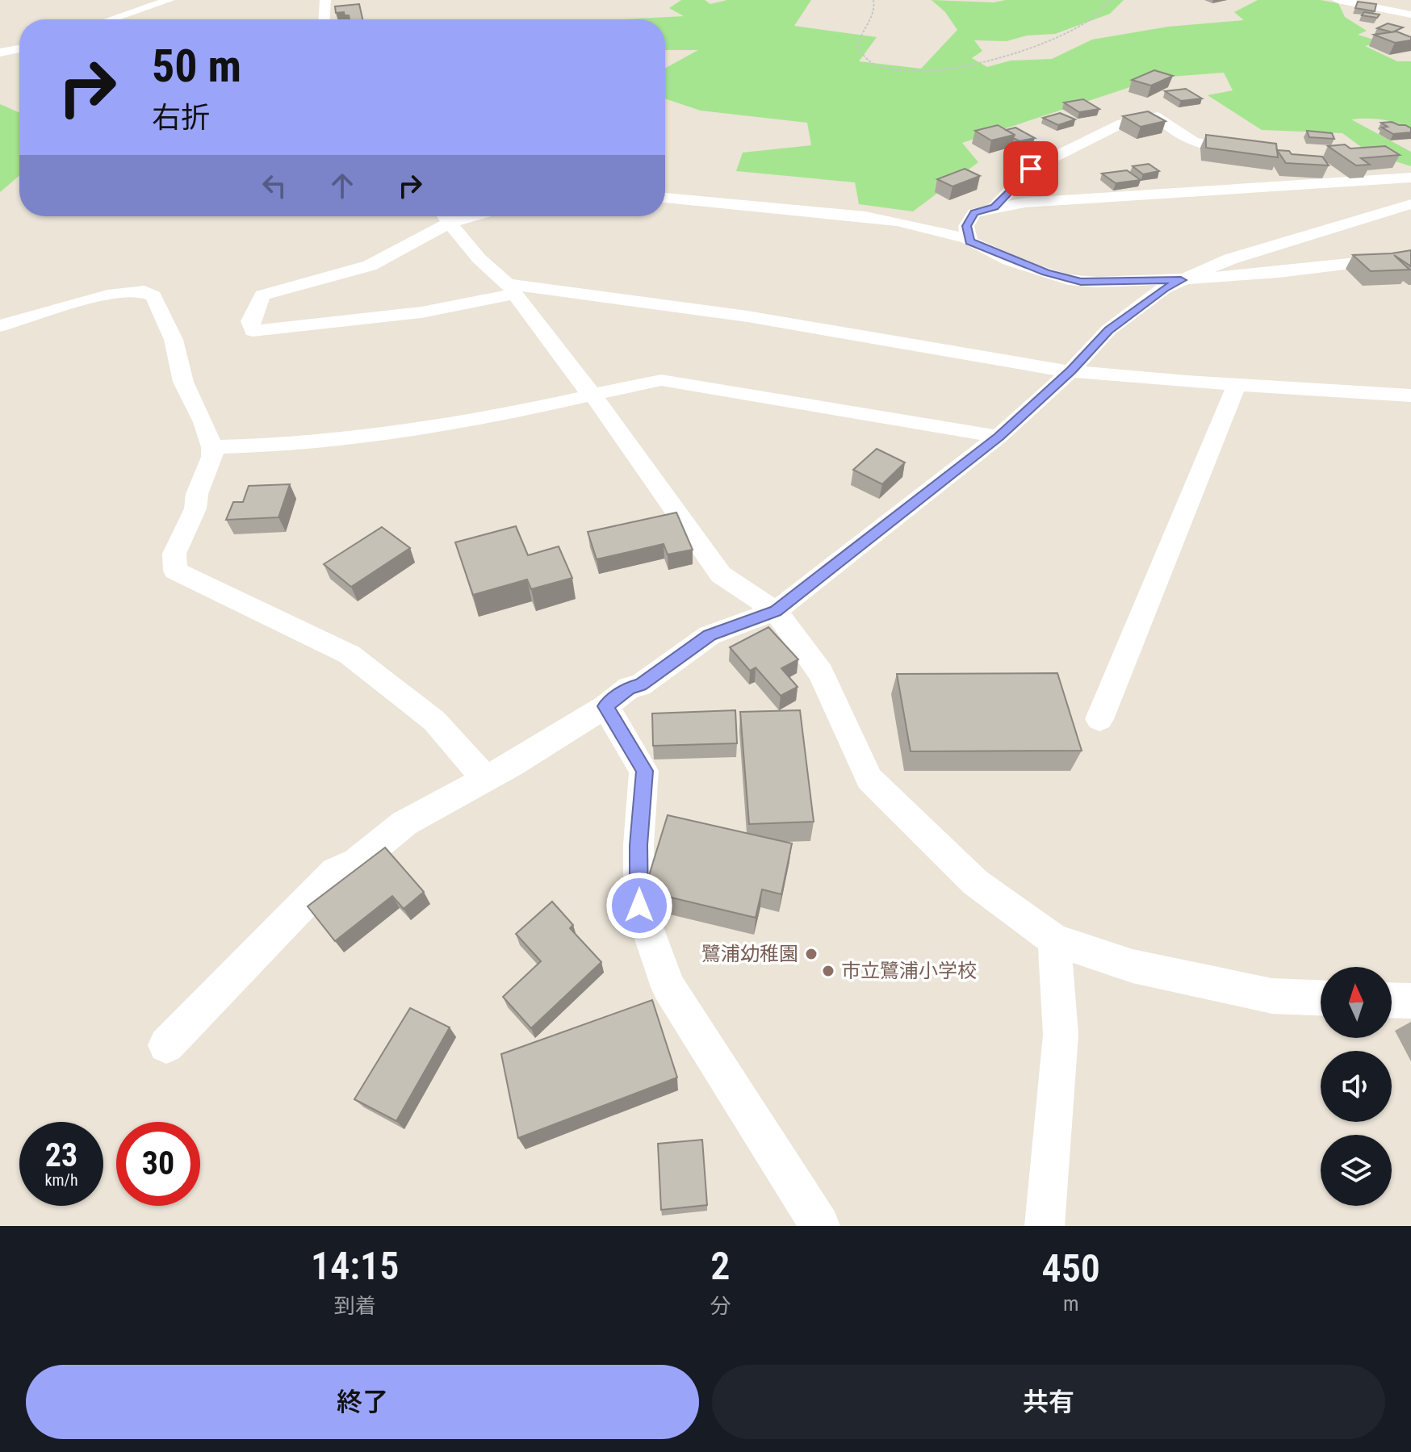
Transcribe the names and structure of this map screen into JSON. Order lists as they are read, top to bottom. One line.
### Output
{"places":["鷺浦幼稚園","市立鷺浦小学校"],"north":"top","page":{"turn":["50 m","右折"],"speed":"23 km/h","limit":"30","eta":["14:15","到着","2","分","450","m"],"buttons":["終了","共有"]}}
